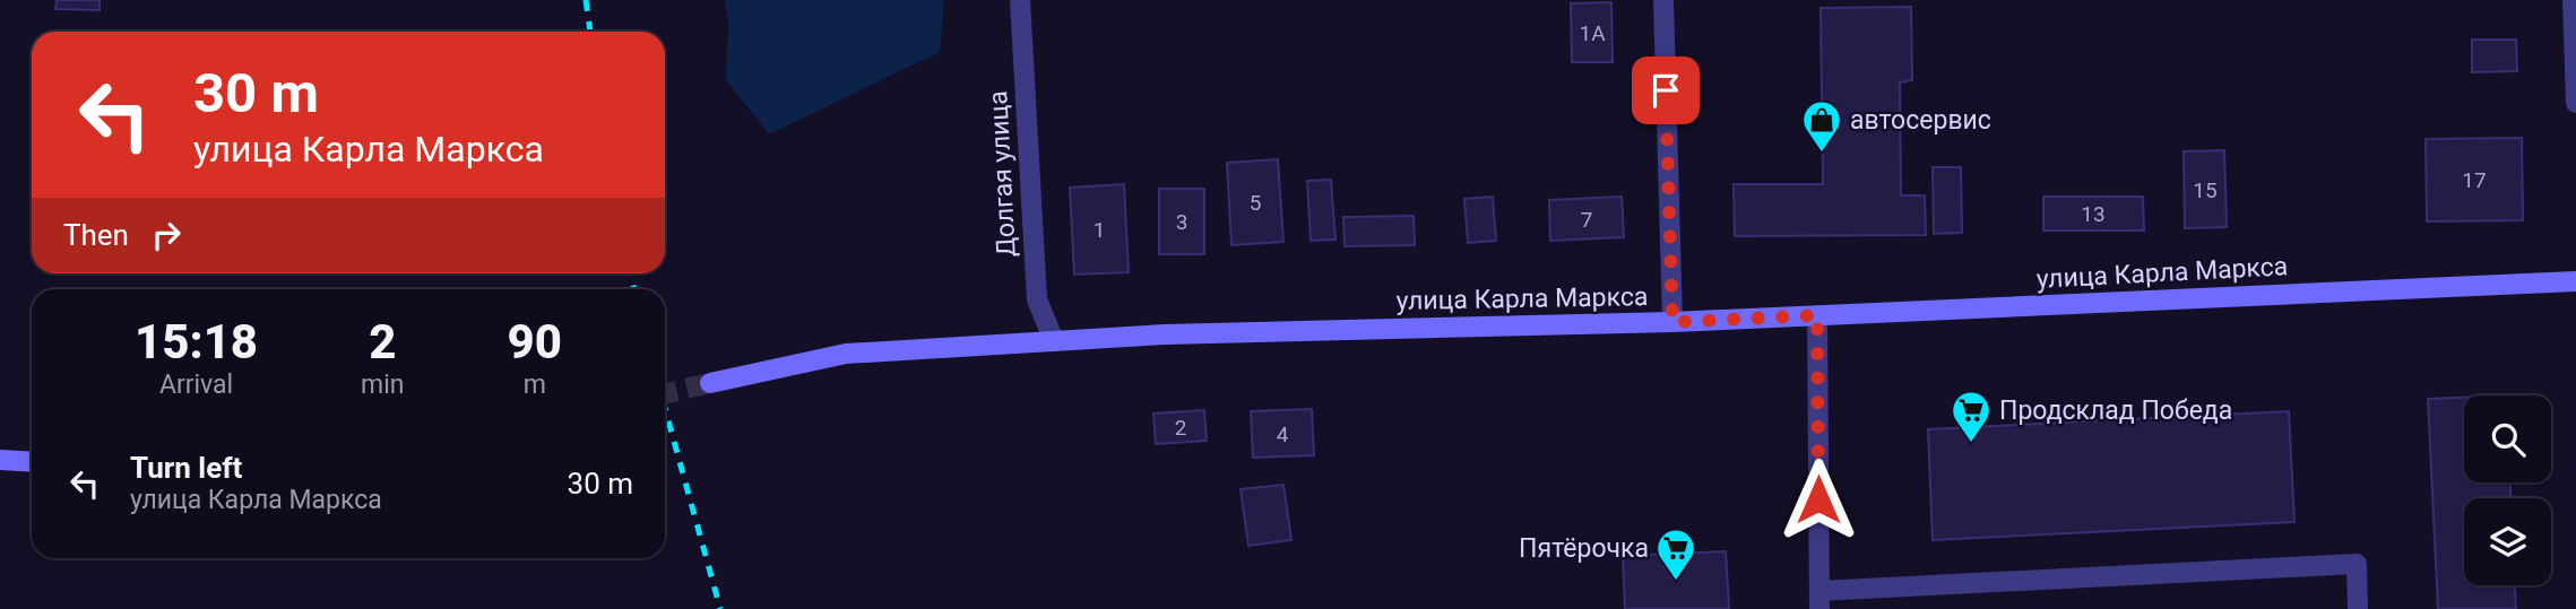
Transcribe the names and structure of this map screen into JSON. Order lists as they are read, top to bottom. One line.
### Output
{"streets":{"main road":["улица Карла Маркса"],"street":["Долгая улица"]},"crossings":[["Долгая улица","улица Карла Маркса"]],"places":{"shop":["автосервис"],"supermarket":["Продсклад Победа","Пятёрочка"]},"house_numbers":["1А","17","15","5","13","7","3","1","2","4"],"page":{"turn":["30 m","улица Карла Маркса"],"then":"Then","eta":["15:18","Arrival","2","min","90","m"],"list":[{"name":"Turn left","note":"улица Карла Маркса","value":"30 m"}]}}
